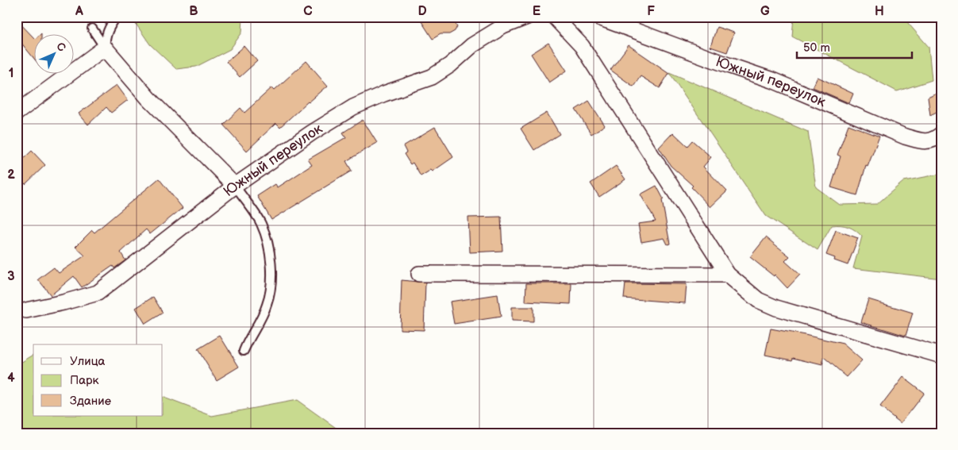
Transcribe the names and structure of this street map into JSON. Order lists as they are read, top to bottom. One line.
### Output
{"streets":{"street":["Южный переулок"]},"legend":["Улица","Парк","Здание"],"scale_bar":"50 m","north":"top right","grid":{"columns":["A","B","C","D","E","F","G","H"],"rows":["1","2","3","4"]}}
